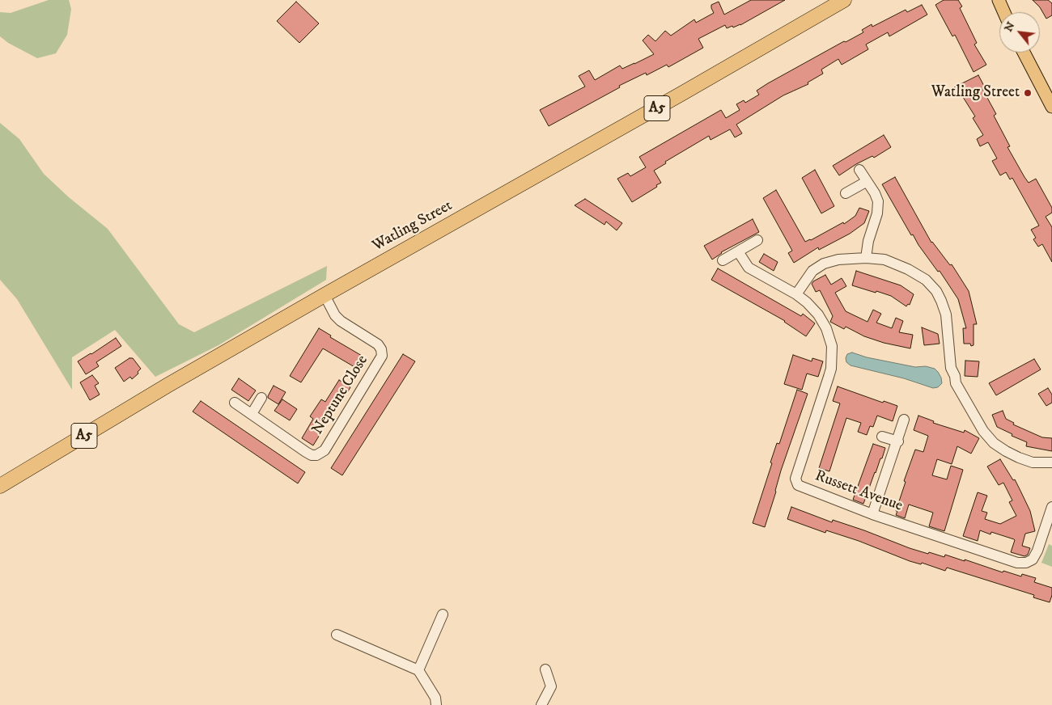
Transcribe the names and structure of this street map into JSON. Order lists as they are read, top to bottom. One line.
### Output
{"streets":{"highway":["A5","Watling Street"],"street":["Neptune Close","Russett Avenue"]},"crossings":[["Watling Street","Neptune Close"]],"places":["Watling Street"],"north":"top left"}
